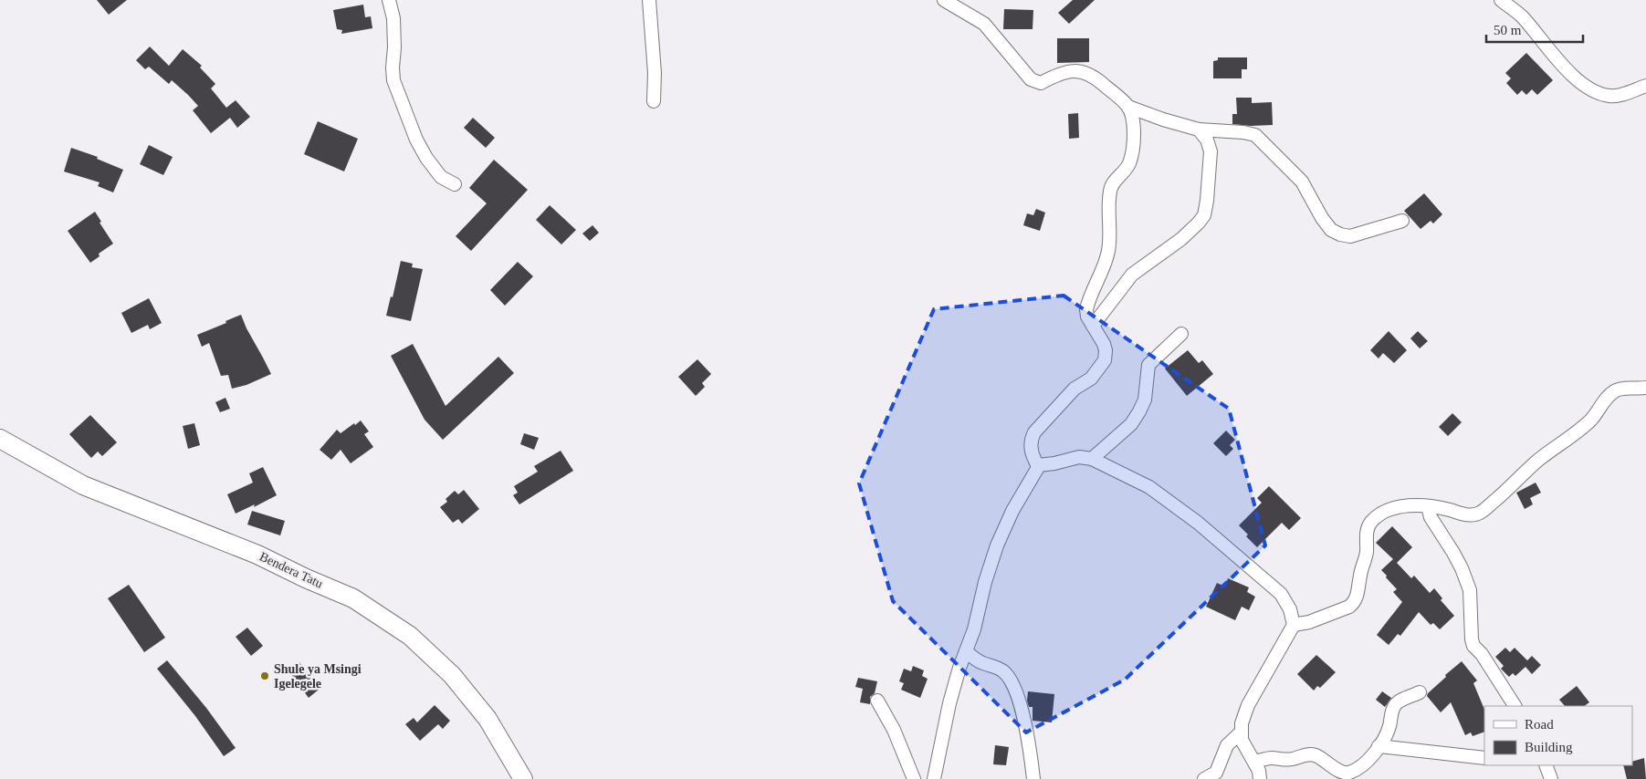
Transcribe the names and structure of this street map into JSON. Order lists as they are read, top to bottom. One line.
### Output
{"streets":{"main road":["Bendera Tatu"]},"places":["Shule ya Msingi Igelegele"],"legend":["Road","Building"],"scale_bar":"50 m"}
